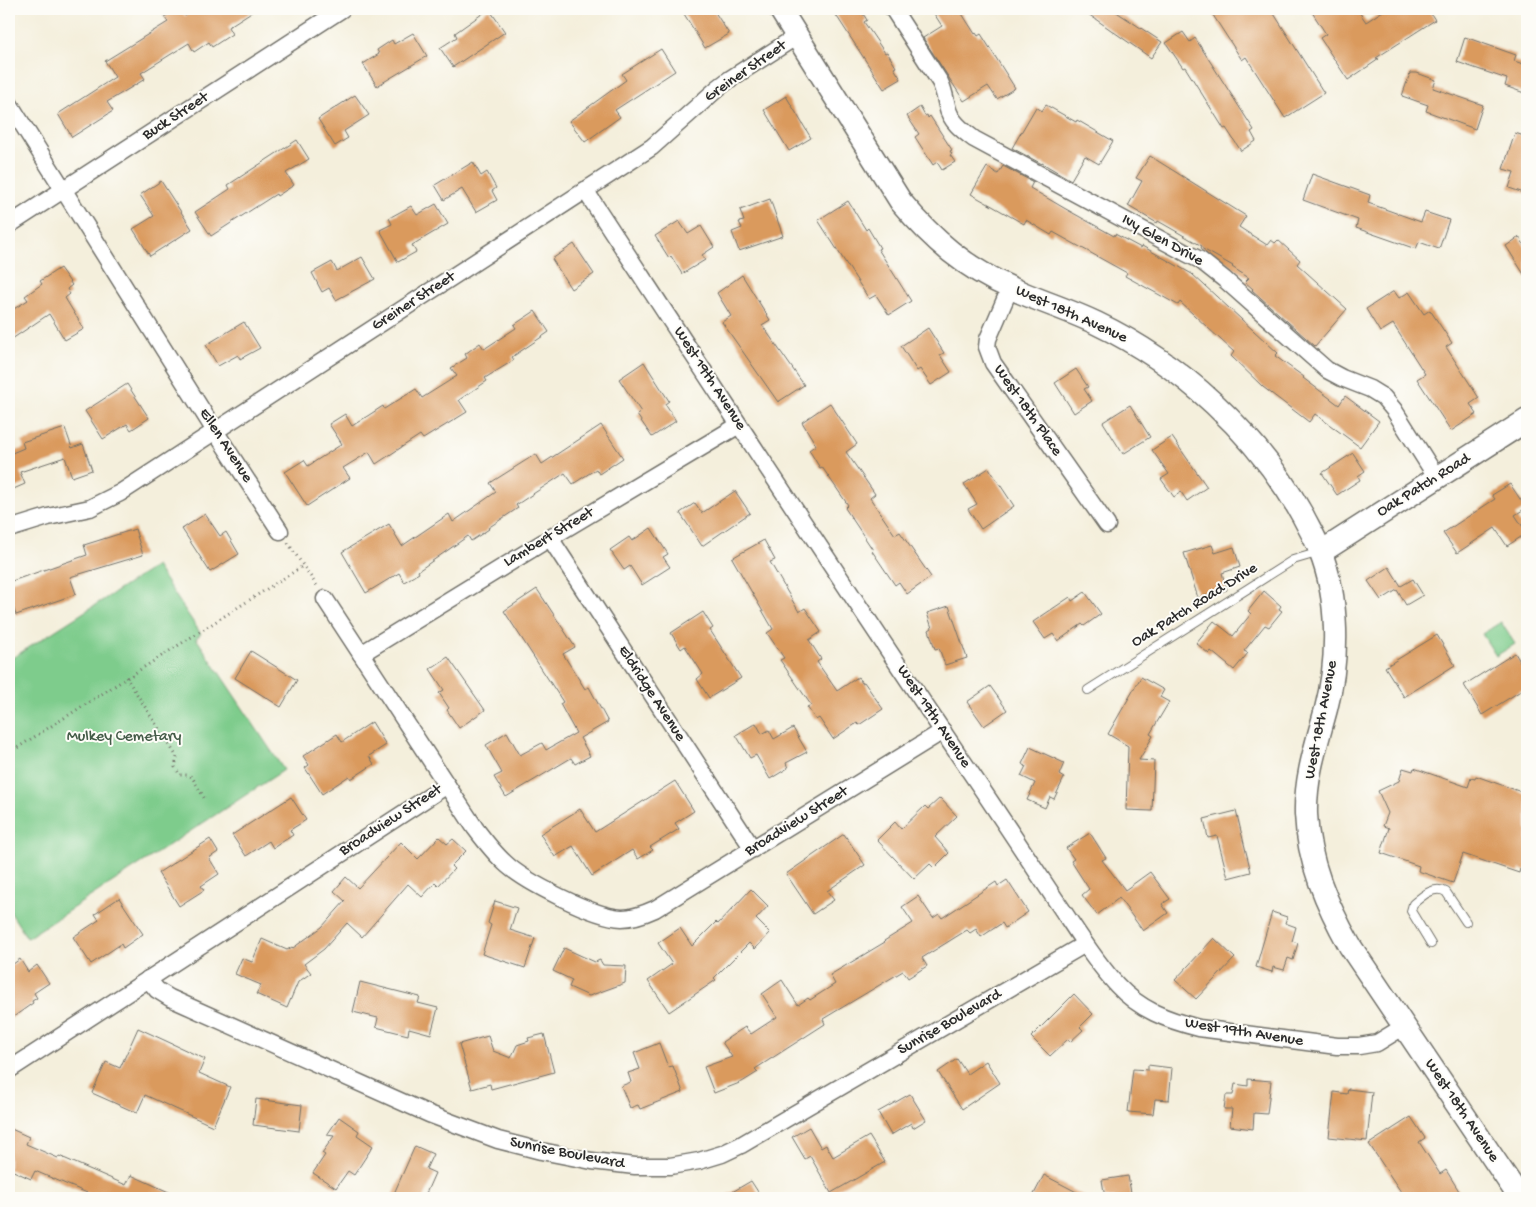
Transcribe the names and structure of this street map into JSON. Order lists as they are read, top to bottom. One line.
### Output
{"streets":{"main road":["West 18th Avenue","Oak Patch Road"],"street":["Greiner Street","Buck Street","Ivy Glen Drive","West 19th Avenue","West 18th Place","Ellen Avenue","Lambert Street","Eldridge Avenue","Broadview Street","Sunrise Boulevard"],"lane":["Oak Patch Road Drive"]},"crossings":[["Greiner Street","West 18th Avenue"],["Greiner Street","West 19th Avenue"],["Greiner Street","Ellen Avenue"],["Buck Street","Ellen Avenue"],["Ivy Glen Drive","Oak Patch Road"],["West 18th Avenue","West 19th Avenue"],["West 18th Avenue","West 18th Place"],["West 18th Avenue","Oak Patch Road"],["West 18th Avenue","Oak Patch Road Drive"],["West 19th Avenue","Lambert Street"],["West 19th Avenue","Broadview Street"],["West 19th Avenue","Sunrise Boulevard"],["Oak Patch Road","Oak Patch Road Drive"],["Lambert Street","Eldridge Avenue"],["Eldridge Avenue","Broadview Street"],["Broadview Street","Sunrise Boulevard"]],"parks":["Mulkey Cemetary"]}
